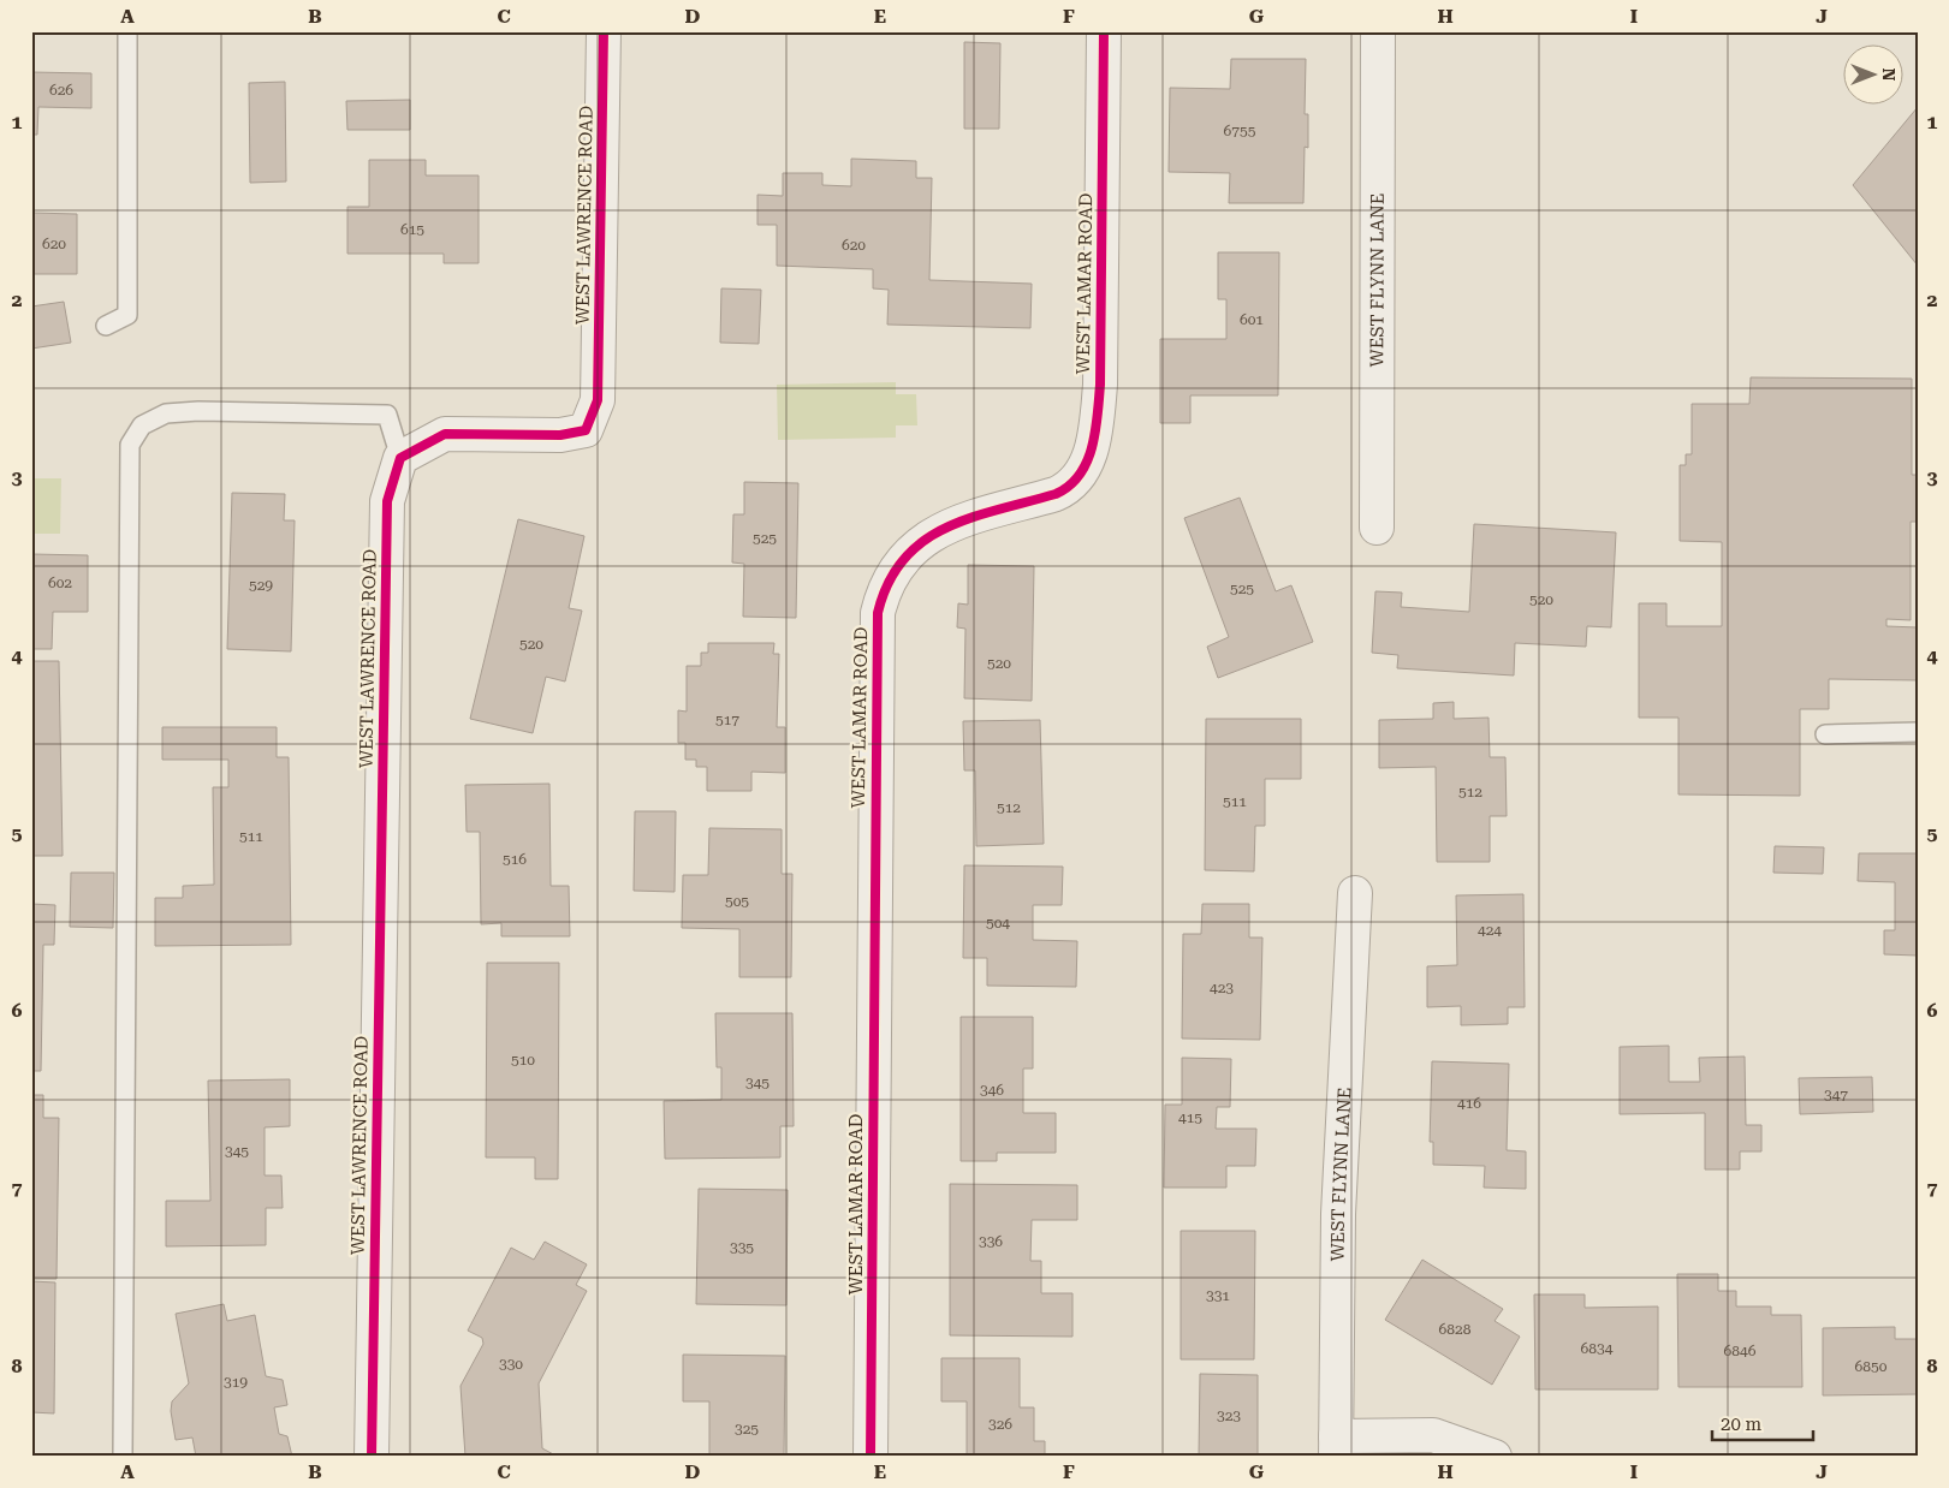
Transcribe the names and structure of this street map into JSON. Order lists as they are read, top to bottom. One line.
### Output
{"streets":{"street":["WEST LAWRENCE ROAD","WEST FLYNN LANE","WEST LAMAR ROAD"]},"house_numbers":["626","6755","615","620","620","601","525","602","529","525","520","520","520","517","512","511","512","511","516","505","504","424","423","510","345","346","347","416","415","345","336","335","331","6828","6834","6846","330","6850","319","323","326","325"],"scale_bar":"20 m","north":"right","grid":{"columns":["A","B","C","D","E","F","G","H","I","J"],"rows":["1","2","3","4","5","6","7","8"]}}
